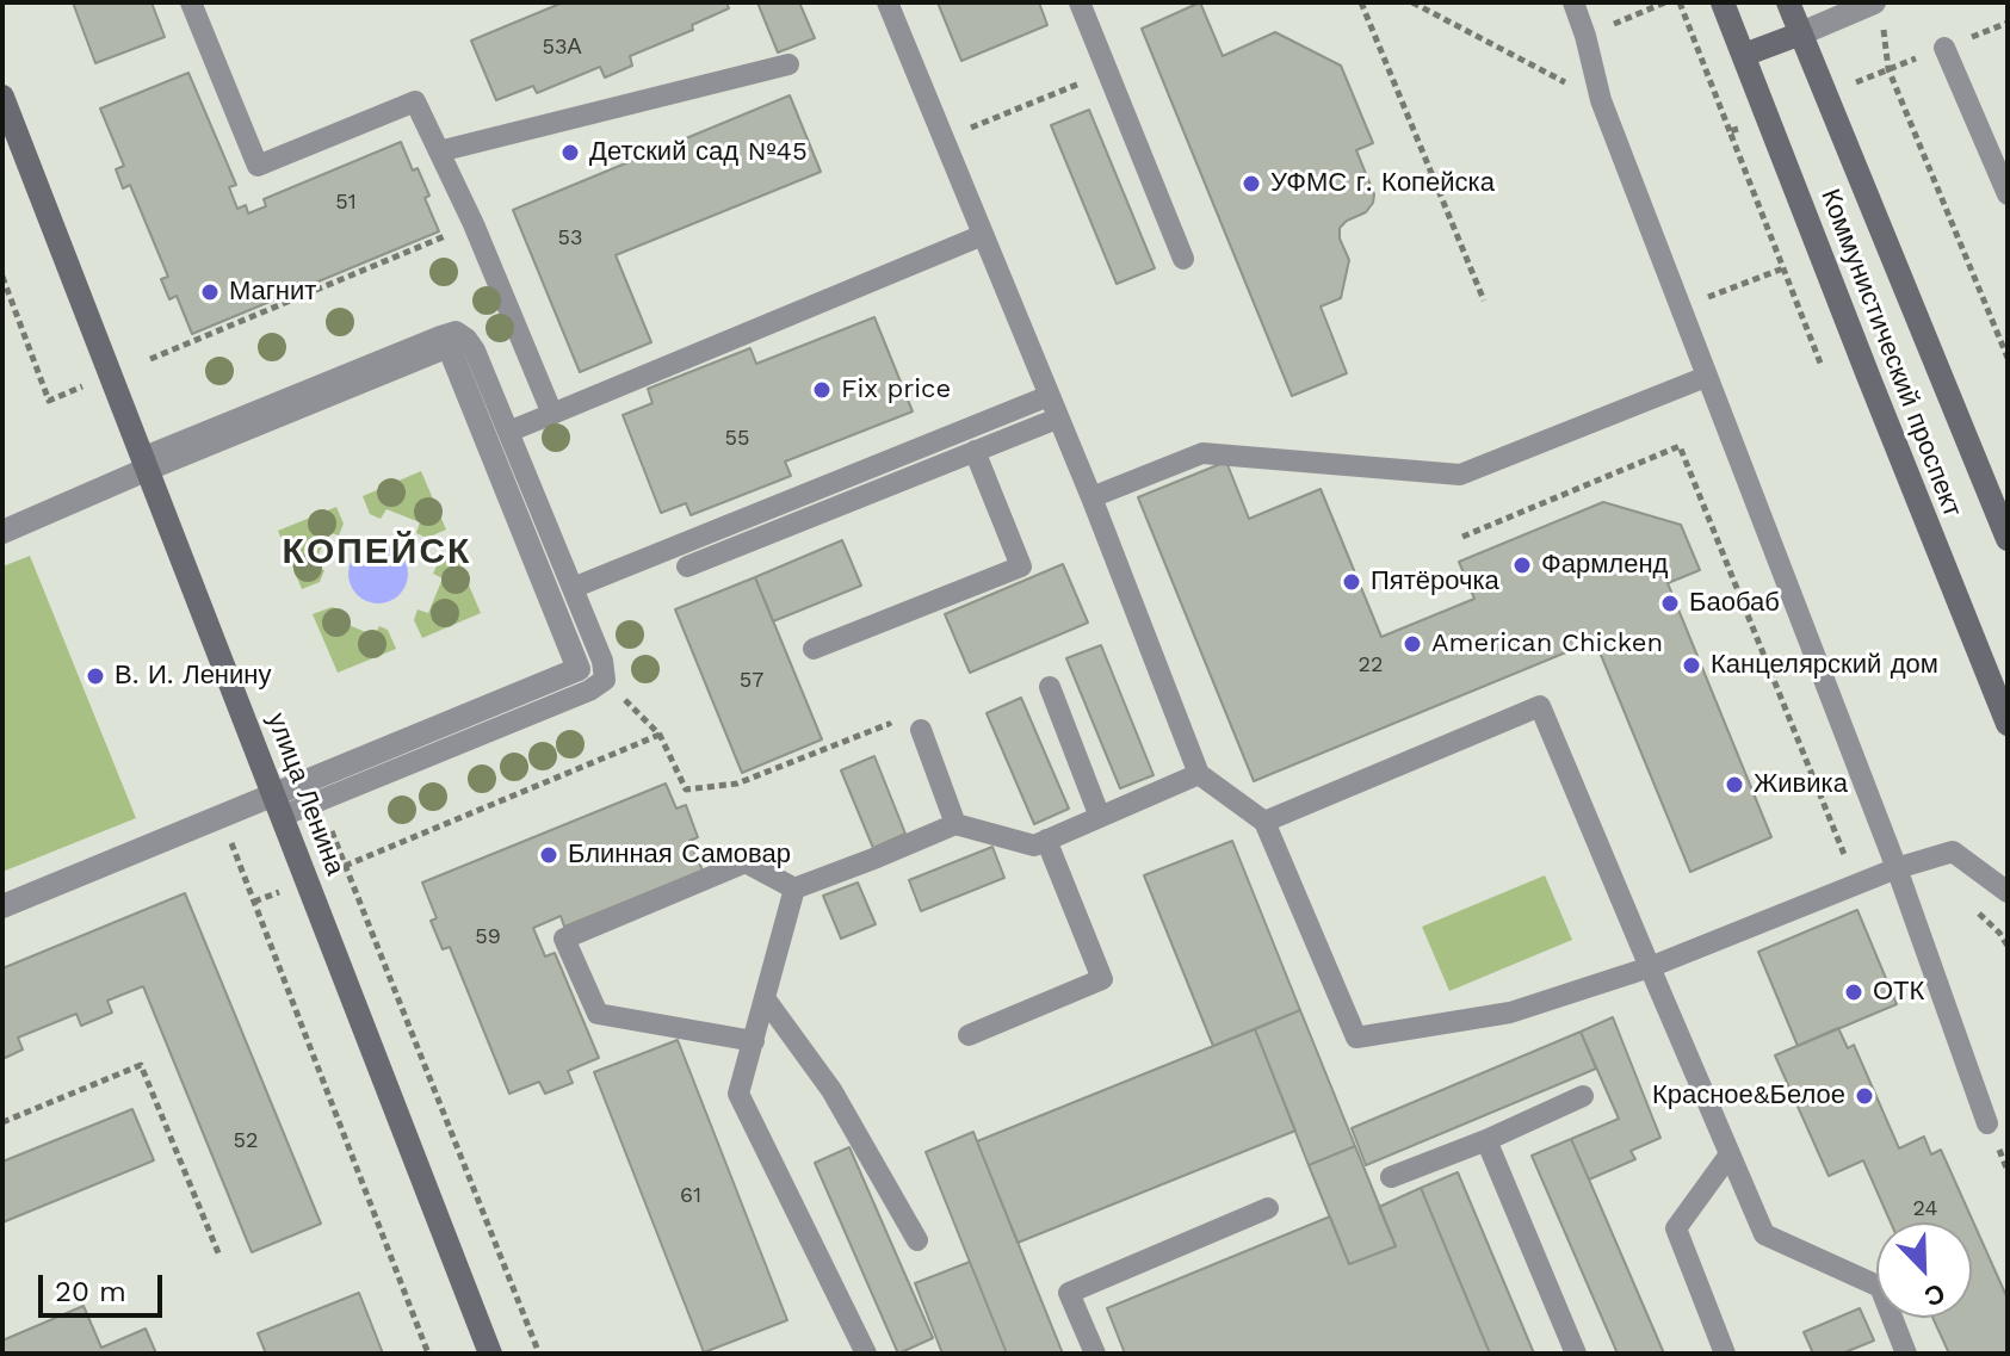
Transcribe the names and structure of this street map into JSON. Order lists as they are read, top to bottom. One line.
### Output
{"streets":{"street":["Коммунистический проспект","улица Ленина"]},"districts":["КОПЕЙСК"],"places":["Детский сад №45","УФМС г. Копейска","Магнит","Fix price","Фармленд","Пятёрочка","Баобаб","American Chicken","Канцелярский дом","В. И. Ленину","Живика","Блинная Самовар","ОТК","Красное&Белое"],"house_numbers":["53А","51","53","55","22","57","59","52","61","24"],"scale_bar":"20 m","north":"bottom right"}
